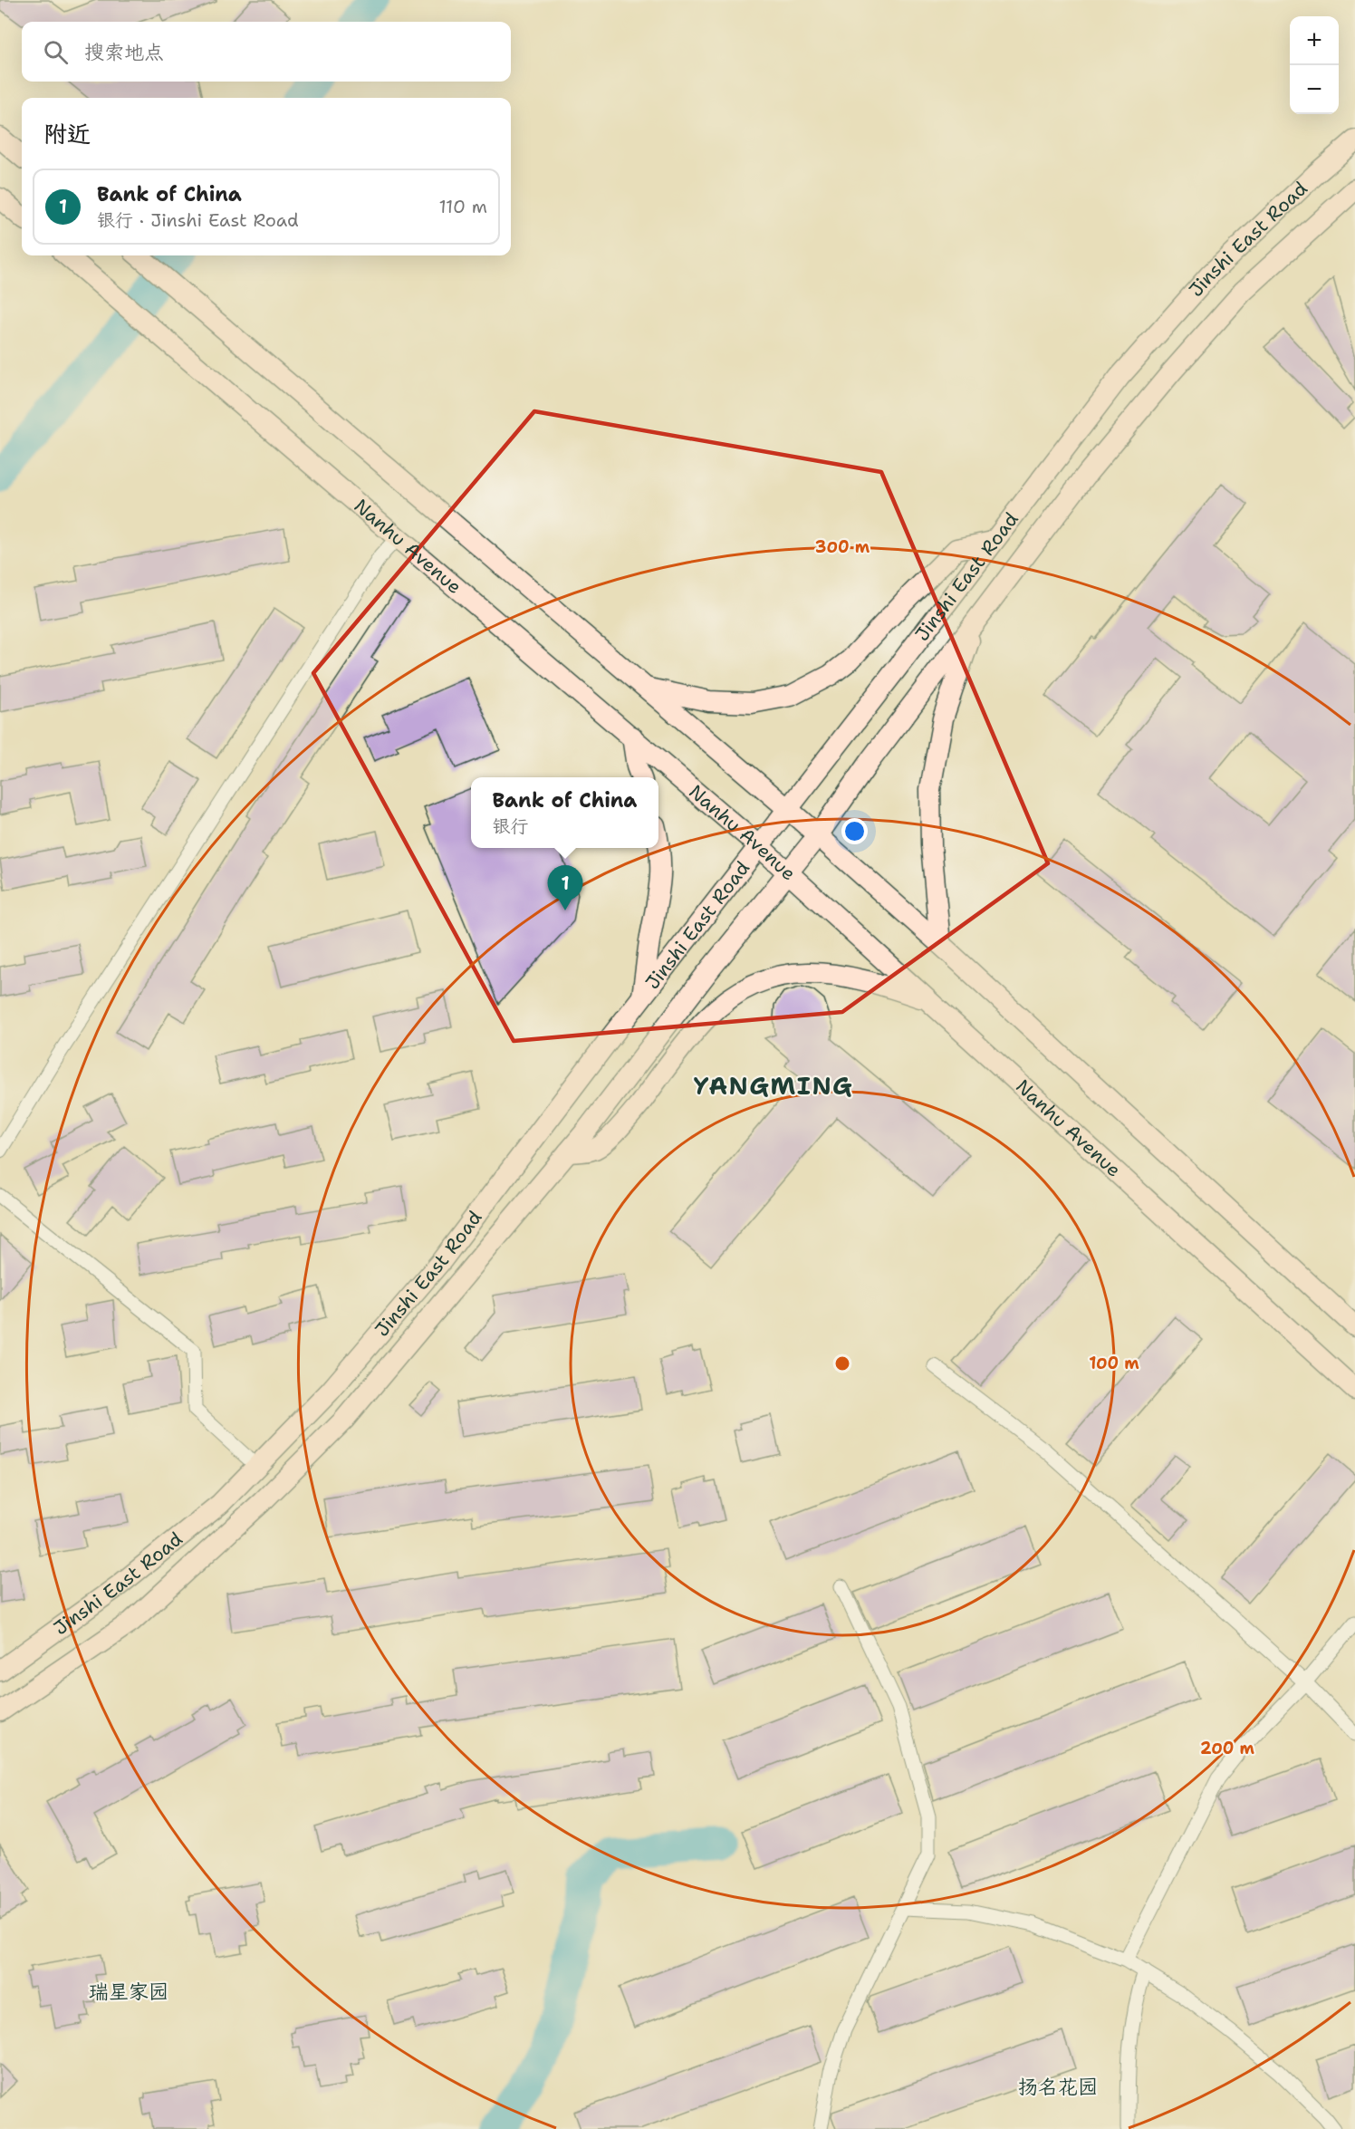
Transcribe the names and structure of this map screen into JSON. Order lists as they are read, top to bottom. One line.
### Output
{"streets":{"main road":["Jinshi East Road","Nanhu Avenue"]},"crossings":[["Jinshi East Road","Nanhu Avenue"]],"districts":["YANGMING","瑞星家园","扬名花园"],"page":{"map_buttons":["+","−"],"search":"搜索地点","heading":"附近","list":[{"mark":"1","name":"Bank of China","note":"银行 · Jinshi East Road","value":"110 m"}],"popup":["Bank of China","银行"],"pins":"1"},"rings":["300 m","100 m","200 m"]}
